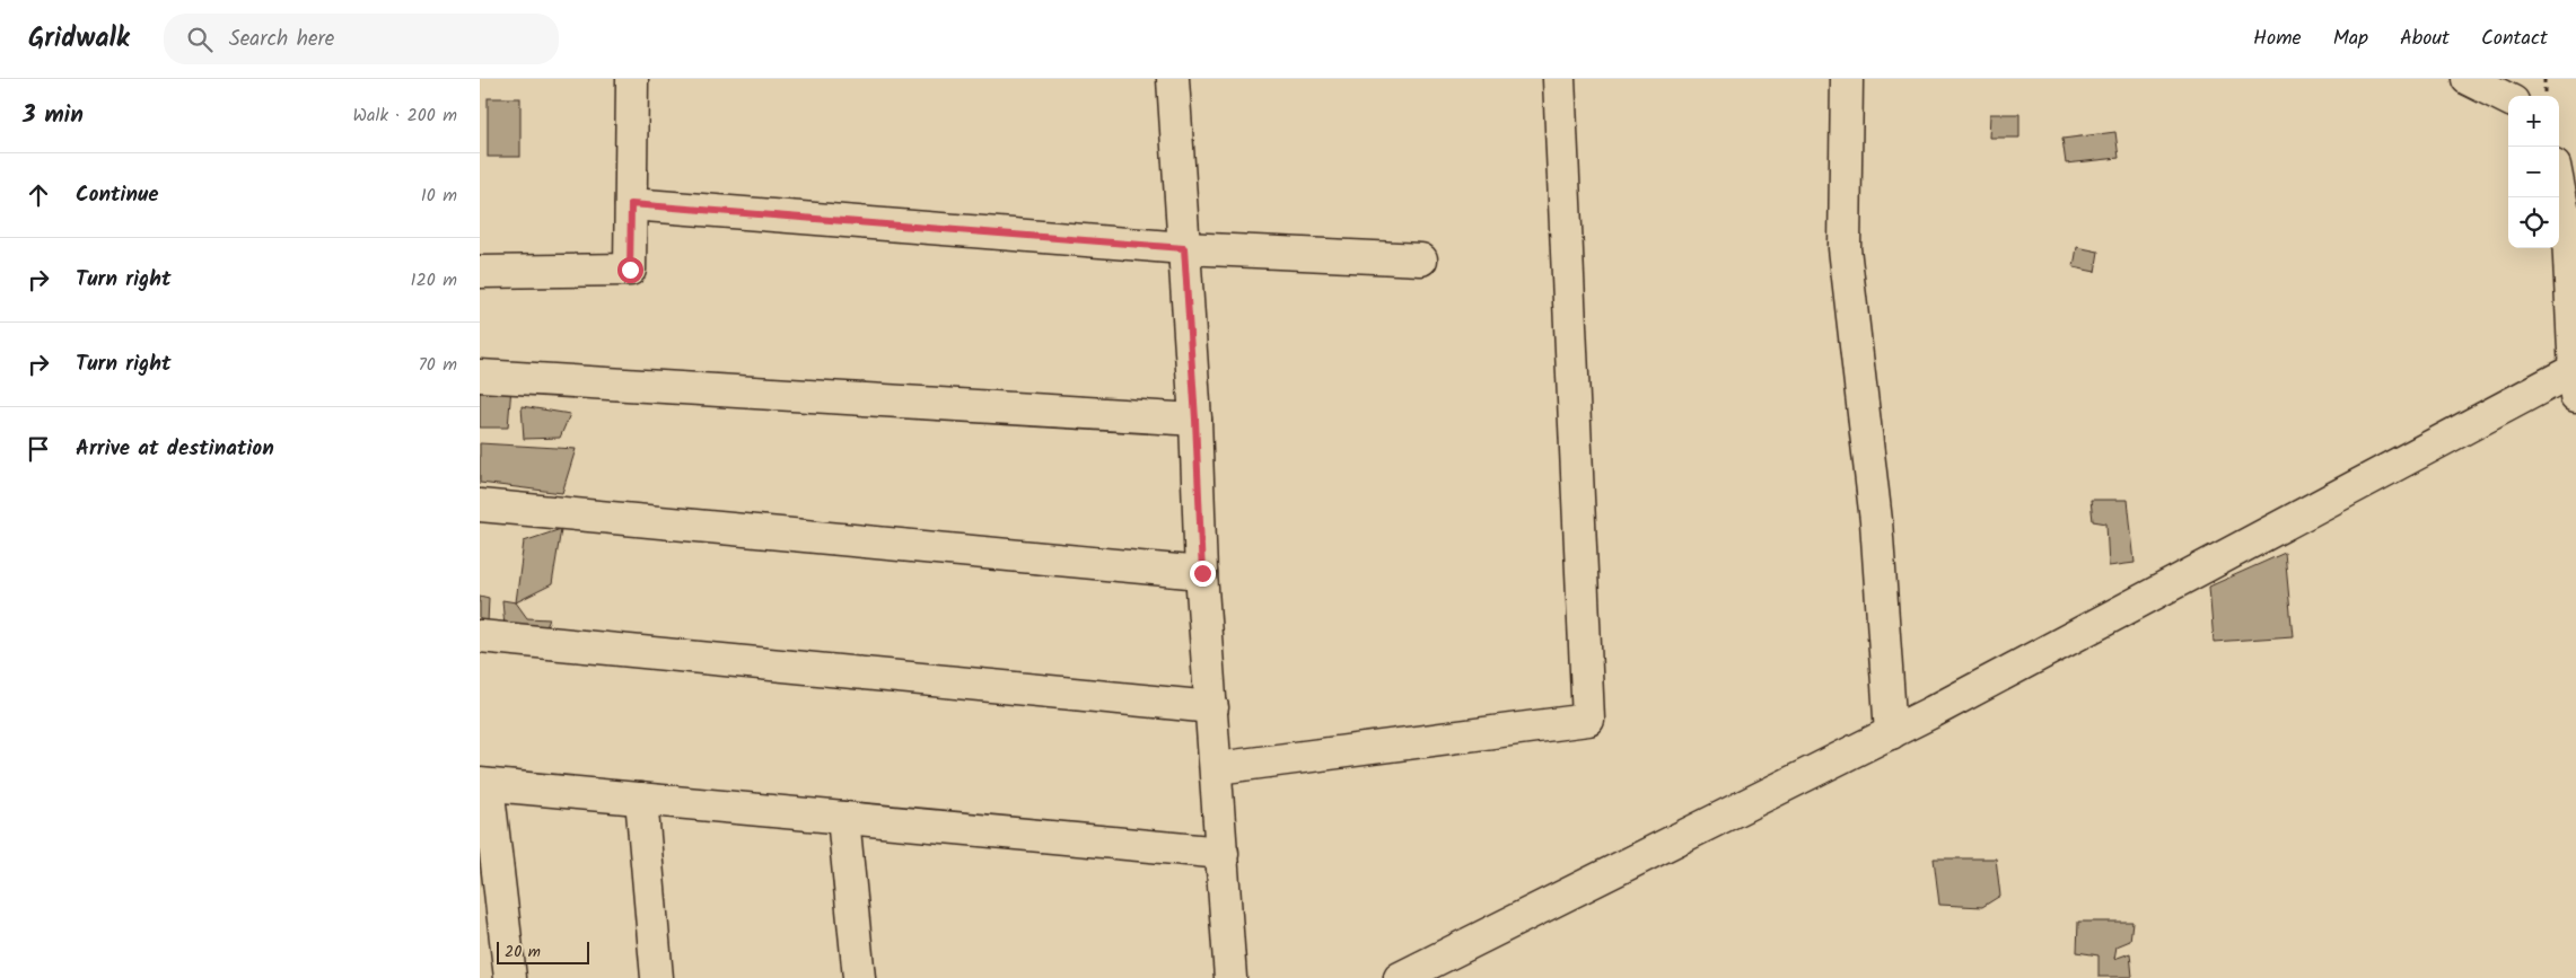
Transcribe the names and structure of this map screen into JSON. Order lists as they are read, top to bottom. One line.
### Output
{"scale_bar":"20 m","page":{"header":"Gridwalk","search":"Search here","nav":["Home","Map","About","Contact"],"heading":["3 min","Walk · 200 m"],"map_buttons":["+","−"],"list":[["Continue","10 m"],["Turn right","120 m"],["Turn right","70 m"],"Arrive at destination"],"scale":"20 m"}}
